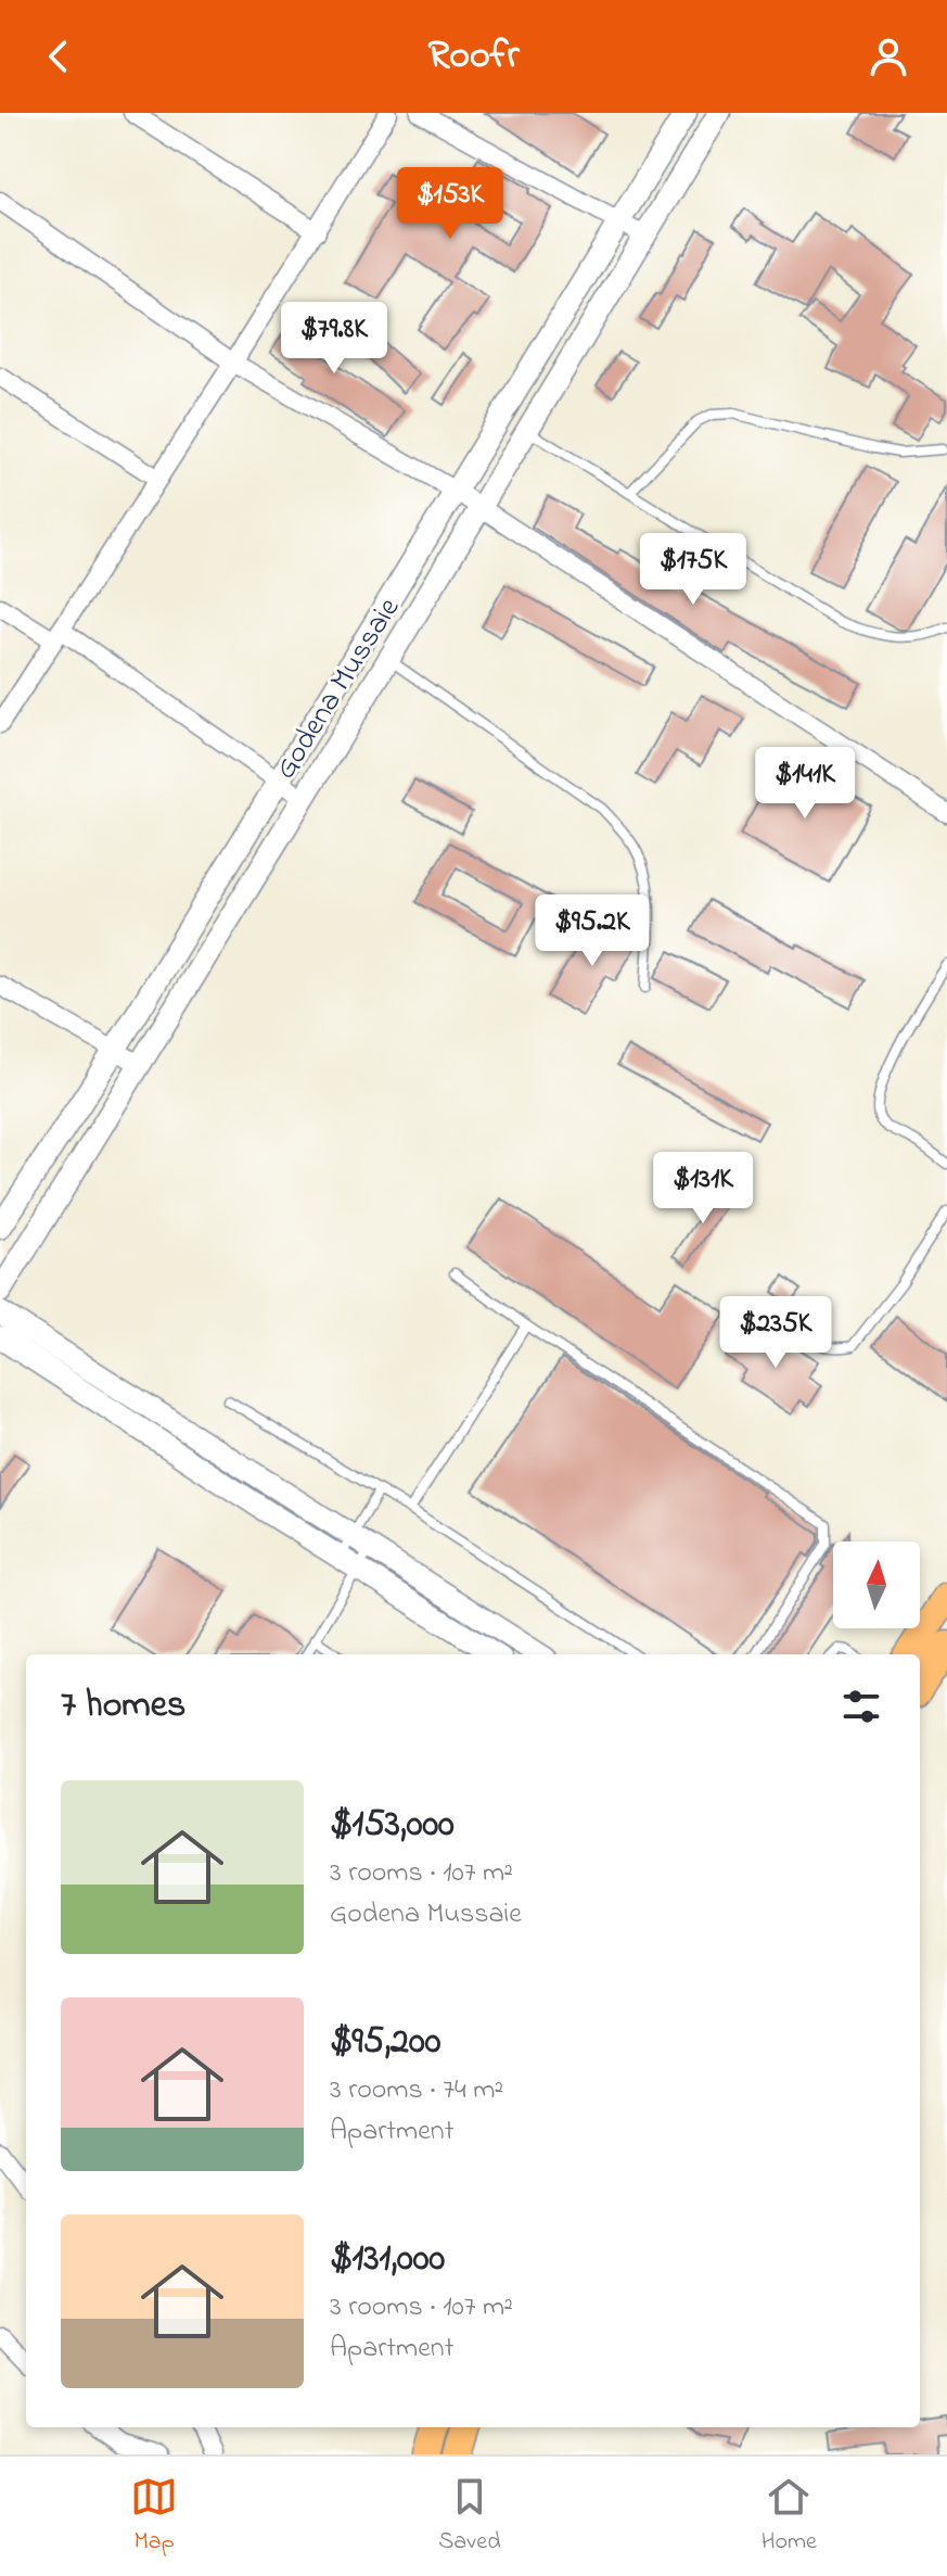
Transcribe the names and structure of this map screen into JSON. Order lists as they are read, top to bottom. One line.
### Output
{"streets":{"street":["Godena Mussaie"]},"north":"top","page":{"header":"Roofr","price":["$153K","$79.8K","$175K","$141K","$95.2K","$131K","$235K"],"heading":"7 homes","list":[{"name":"$153,000","note":"3 rooms · 107 m² · Godena Mussaie"},{"name":"$95,200","note":"3 rooms · 74 m² · Apartment"},{"name":"$131,000","note":"3 rooms · 107 m² · Apartment"}],"tabs":["Map","Saved","Home"]}}
